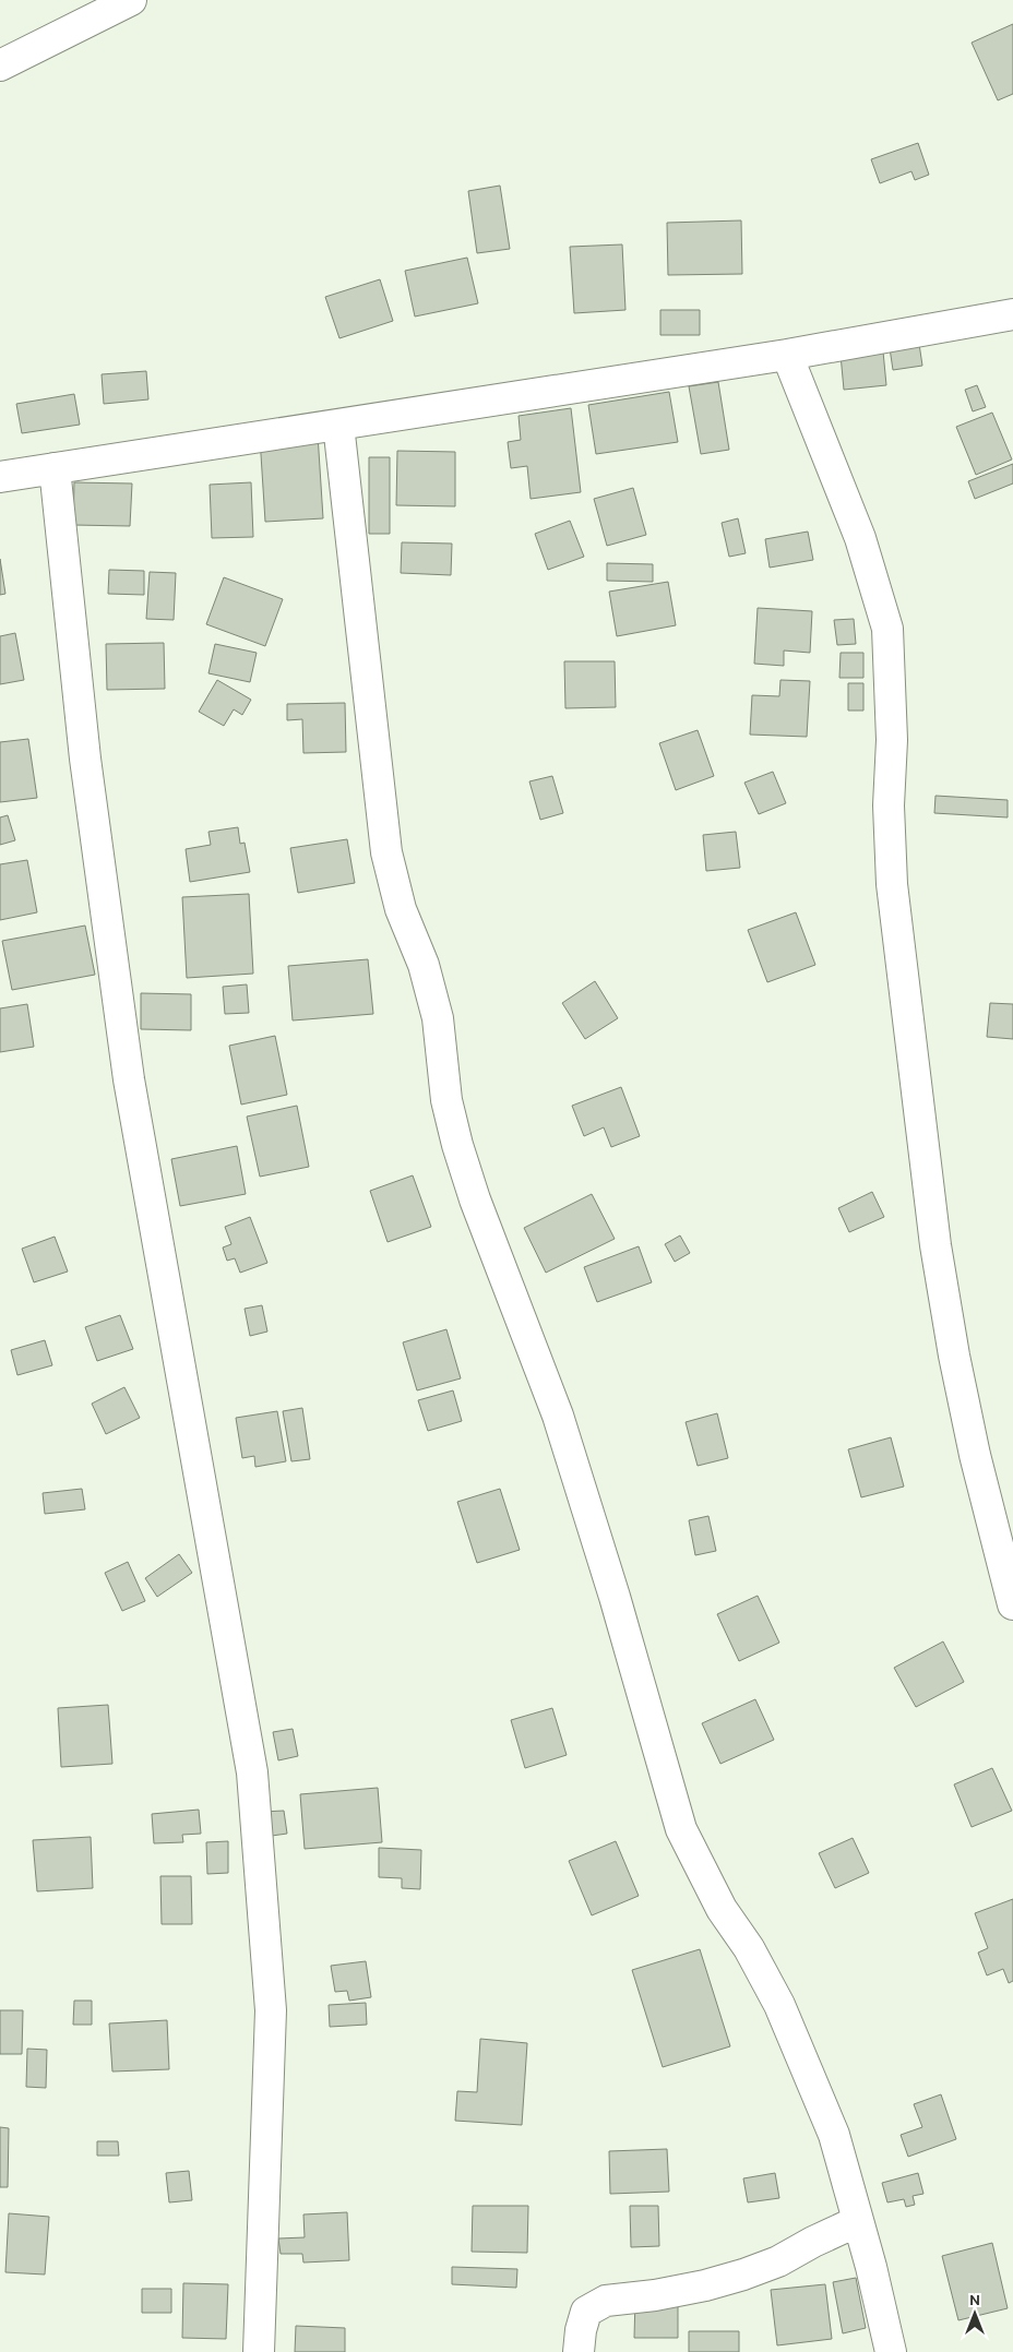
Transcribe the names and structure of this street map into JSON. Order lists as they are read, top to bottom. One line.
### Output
{"north":"top"}
